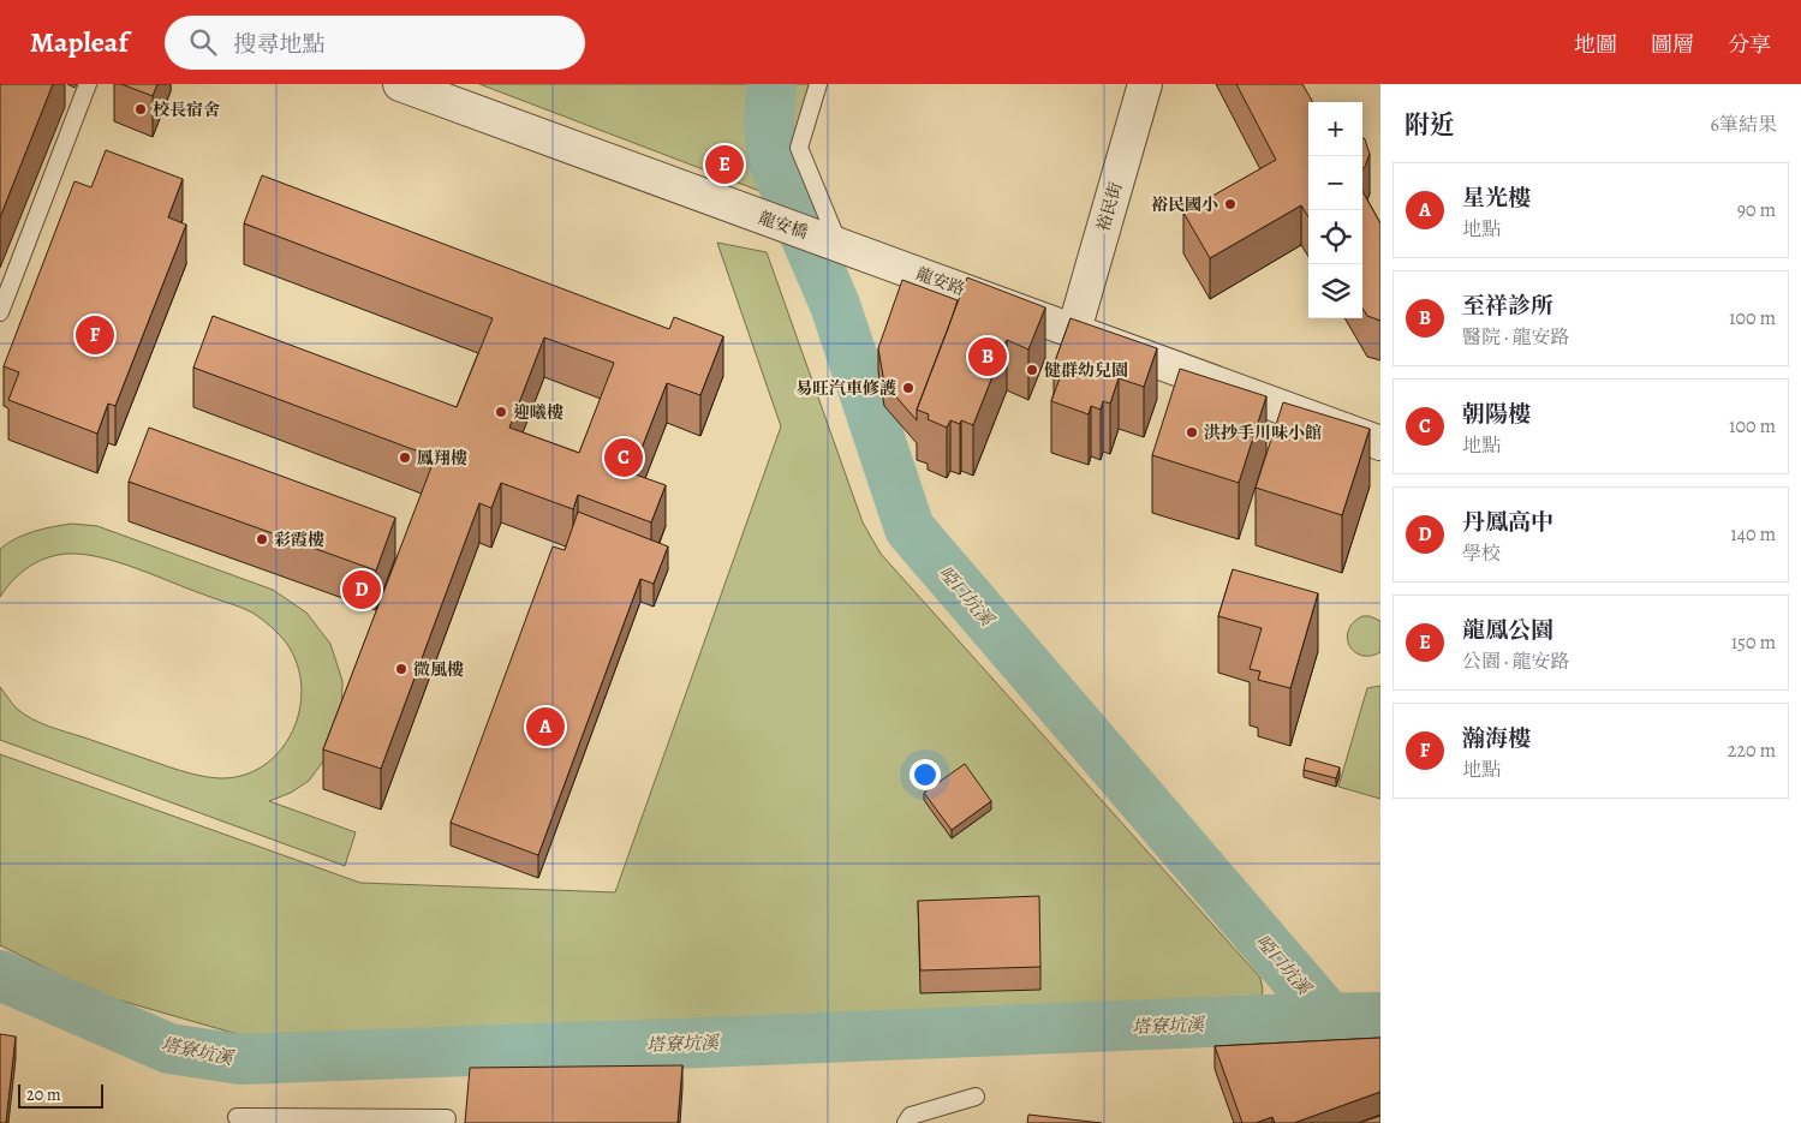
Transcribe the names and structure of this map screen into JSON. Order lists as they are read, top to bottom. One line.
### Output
{"streets":{"street":["裕民街","龍安橋","龍安路"]},"crossings":[["裕民街","龍安路"],["龍安橋","龍安路"]],"water":["啞口坑溪","塔寮坑溪"],"places":["校長宿舍","裕民國小","健群幼兒園","易旺汽車修護","迎曦樓","洪抄手川味小館","鳳翔樓","彩霞樓","微風樓"],"scale_bar":"20 m","page":{"header":"Mapleaf","search":"搜尋地點","nav":["地圖","圖層","分享"],"heading":["附近","6筆結果"],"map_buttons":["+","−"],"pins":["E","F","B","C","D","A"],"list":[{"mark":"A","name":"星光樓","note":"地點","value":"90 m"},{"mark":"B","name":"至祥診所","note":"醫院 · 龍安路","value":"100 m"},{"mark":"C","name":"朝陽樓","note":"地點","value":"100 m"},{"mark":"D","name":"丹鳳高中","note":"學校","value":"140 m"},{"mark":"E","name":"龍鳳公園","note":"公園 · 龍安路","value":"150 m"},{"mark":"F","name":"瀚海樓","note":"地點","value":"220 m"}],"scale":"20 m"}}
